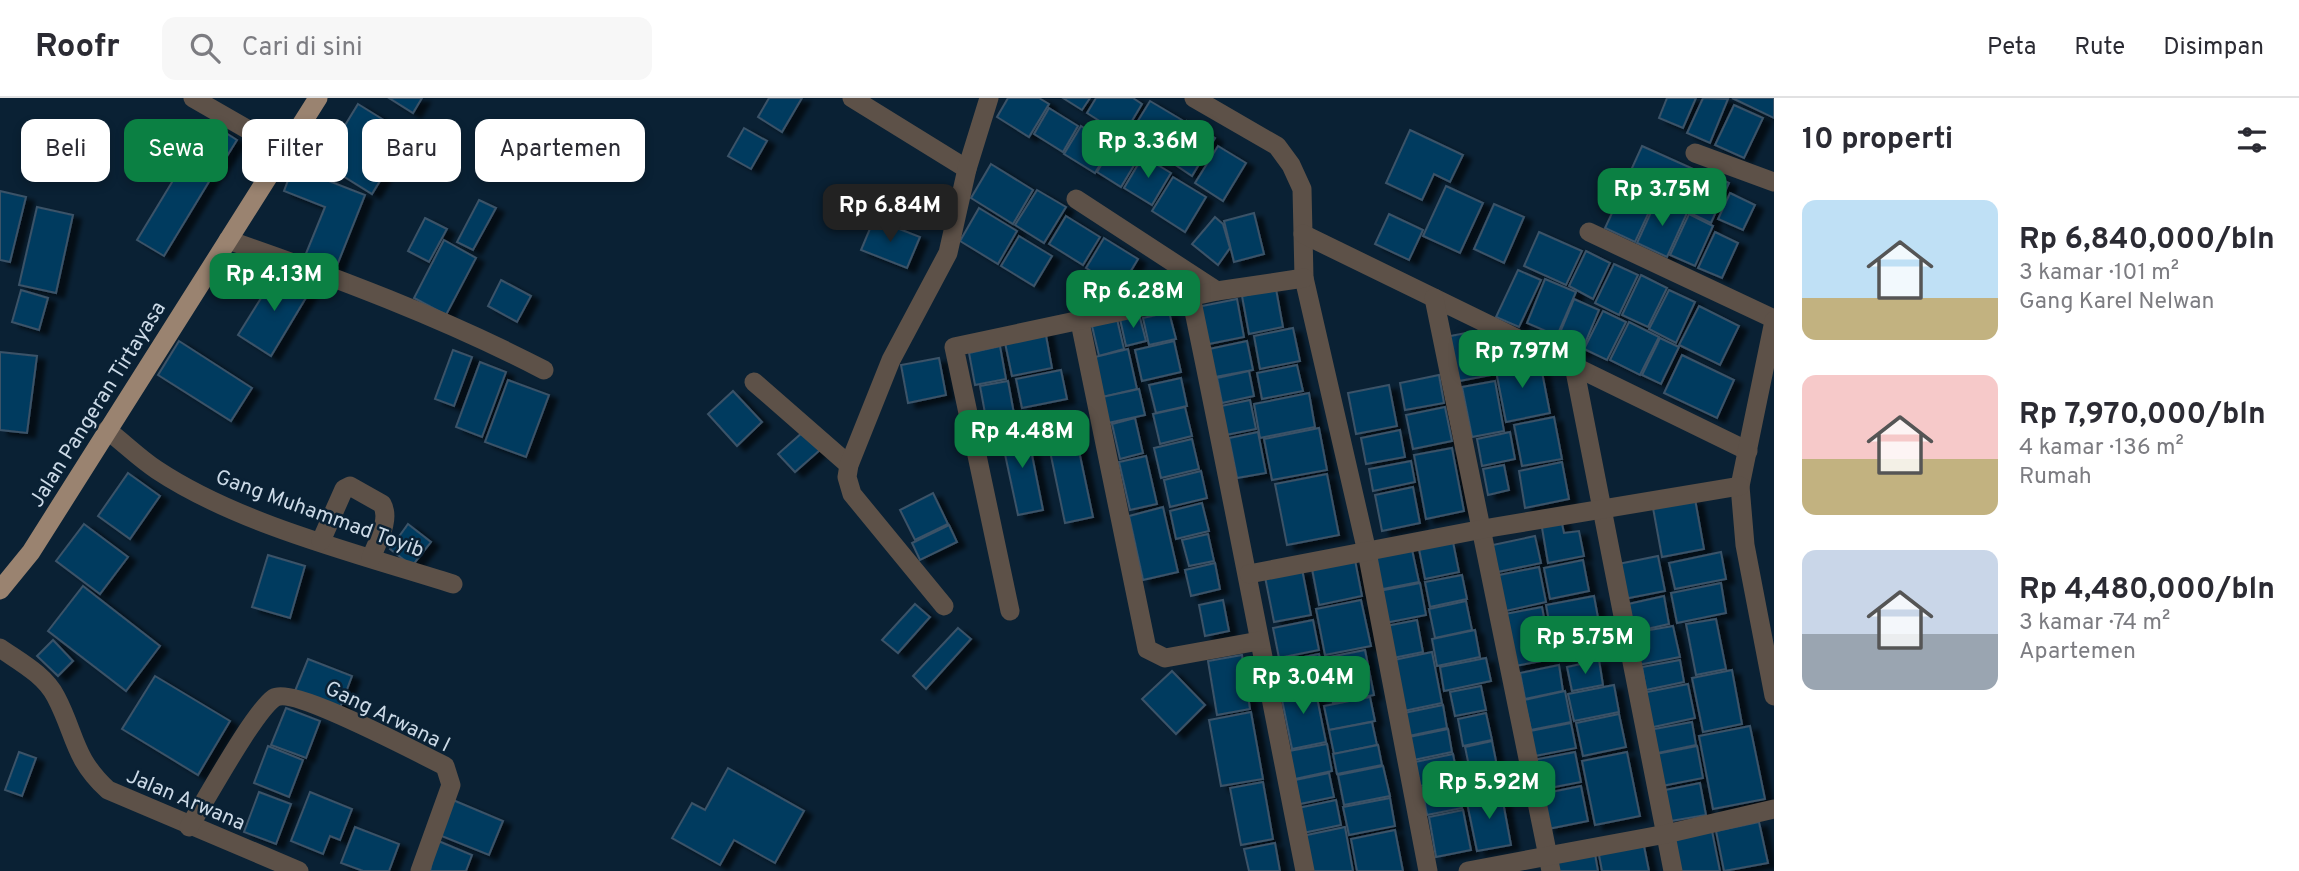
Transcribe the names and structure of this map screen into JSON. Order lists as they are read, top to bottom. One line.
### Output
{"streets":{"main road":["Jalan Pangeran Tirtayasa"],"street":["Gang Muhammad Toyib","Gang Arwana I","Jalan Arwana"]},"crossings":[["Jalan Pangeran Tirtayasa","Gang Muhammad Toyib"],["Gang Arwana I","Jalan Arwana"]],"page":{"header":"Roofr","search":"Cari di sini","nav":["Peta","Rute","Disimpan"],"heading":"10 properti","chip":["Beli","Sewa","Filter","Baru","Apartemen"],"price":["Rp 3.36M","Rp 3.75M","Rp 6.84M","Rp 4.13M","Rp 6.28M","Rp 7.97M","Rp 4.48M","Rp 5.75M","Rp 3.04M","Rp 5.92M"],"list":[{"name":"Rp 6,840,000/bln","note":"3 kamar · 101 m² · Gang Karel Nelwan"},{"name":"Rp 7,970,000/bln","note":"4 kamar · 136 m² · Rumah"},{"name":"Rp 4,480,000/bln","note":"3 kamar · 74 m² · Apartemen"}]}}
